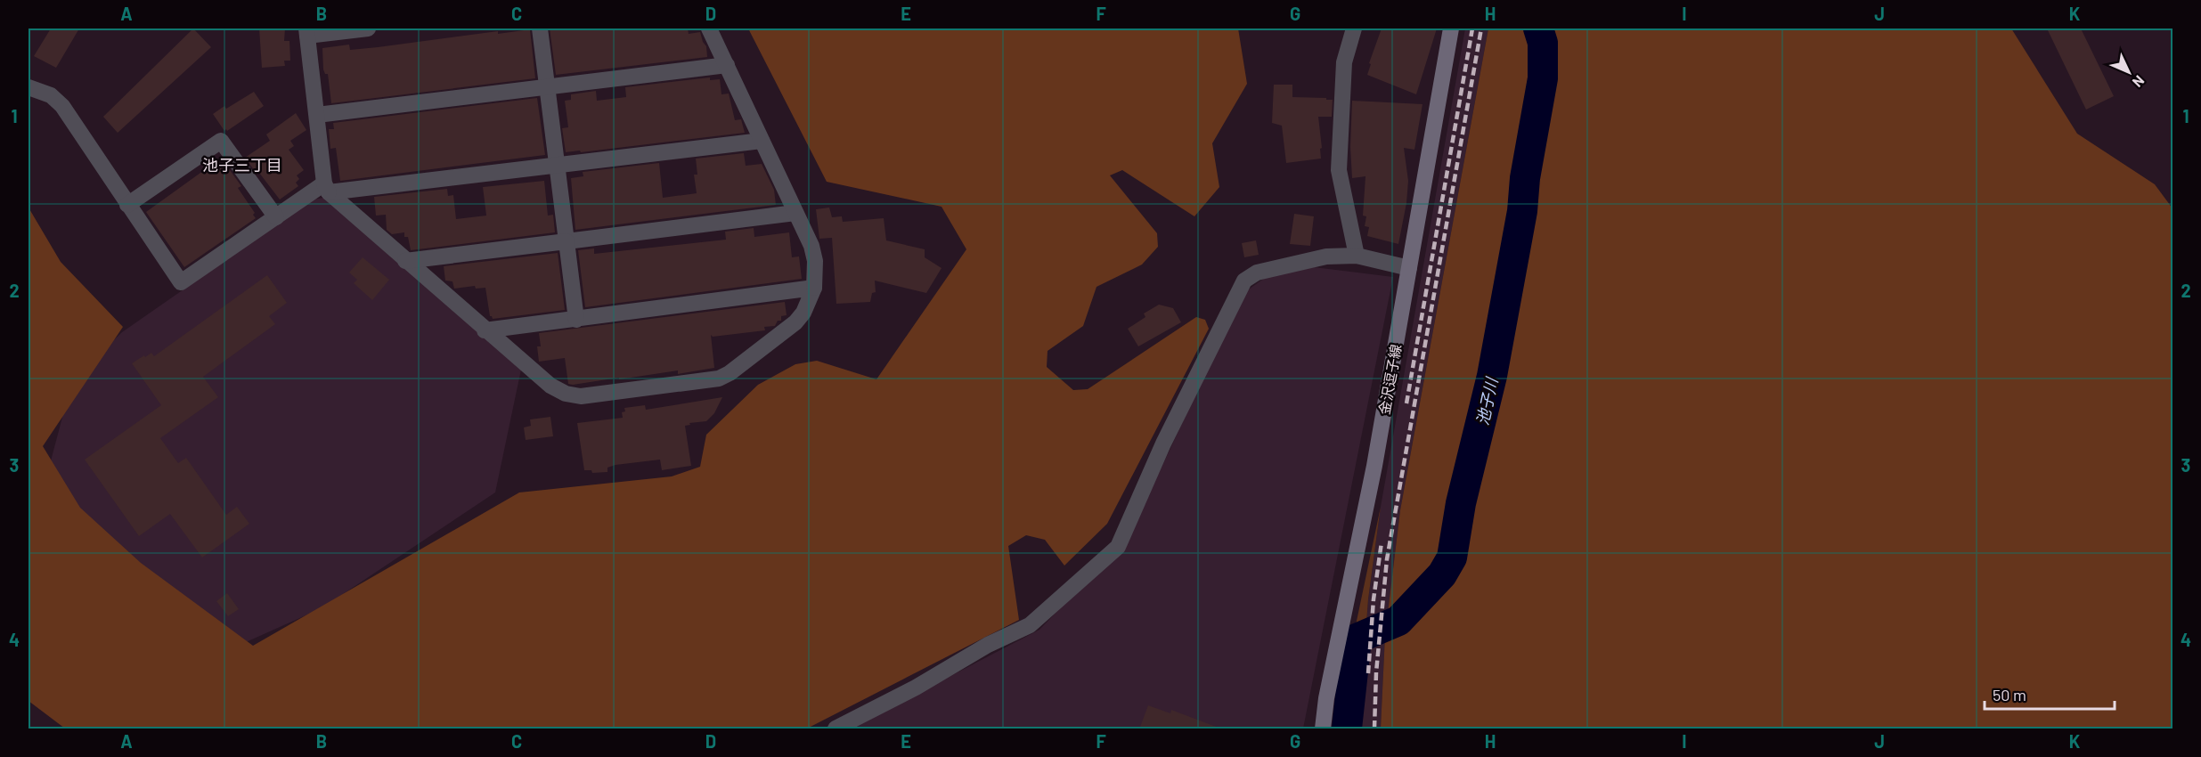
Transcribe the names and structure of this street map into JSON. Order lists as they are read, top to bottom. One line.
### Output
{"streets":{"main road":["金沢逗子線"]},"districts":["池子三丁目"],"water":["池子川"],"scale_bar":"50 m","north":"bottom right","grid":{"columns":["A","B","C","D","E","F","G","H","I","J","K"],"rows":["1","2","3","4"]}}
